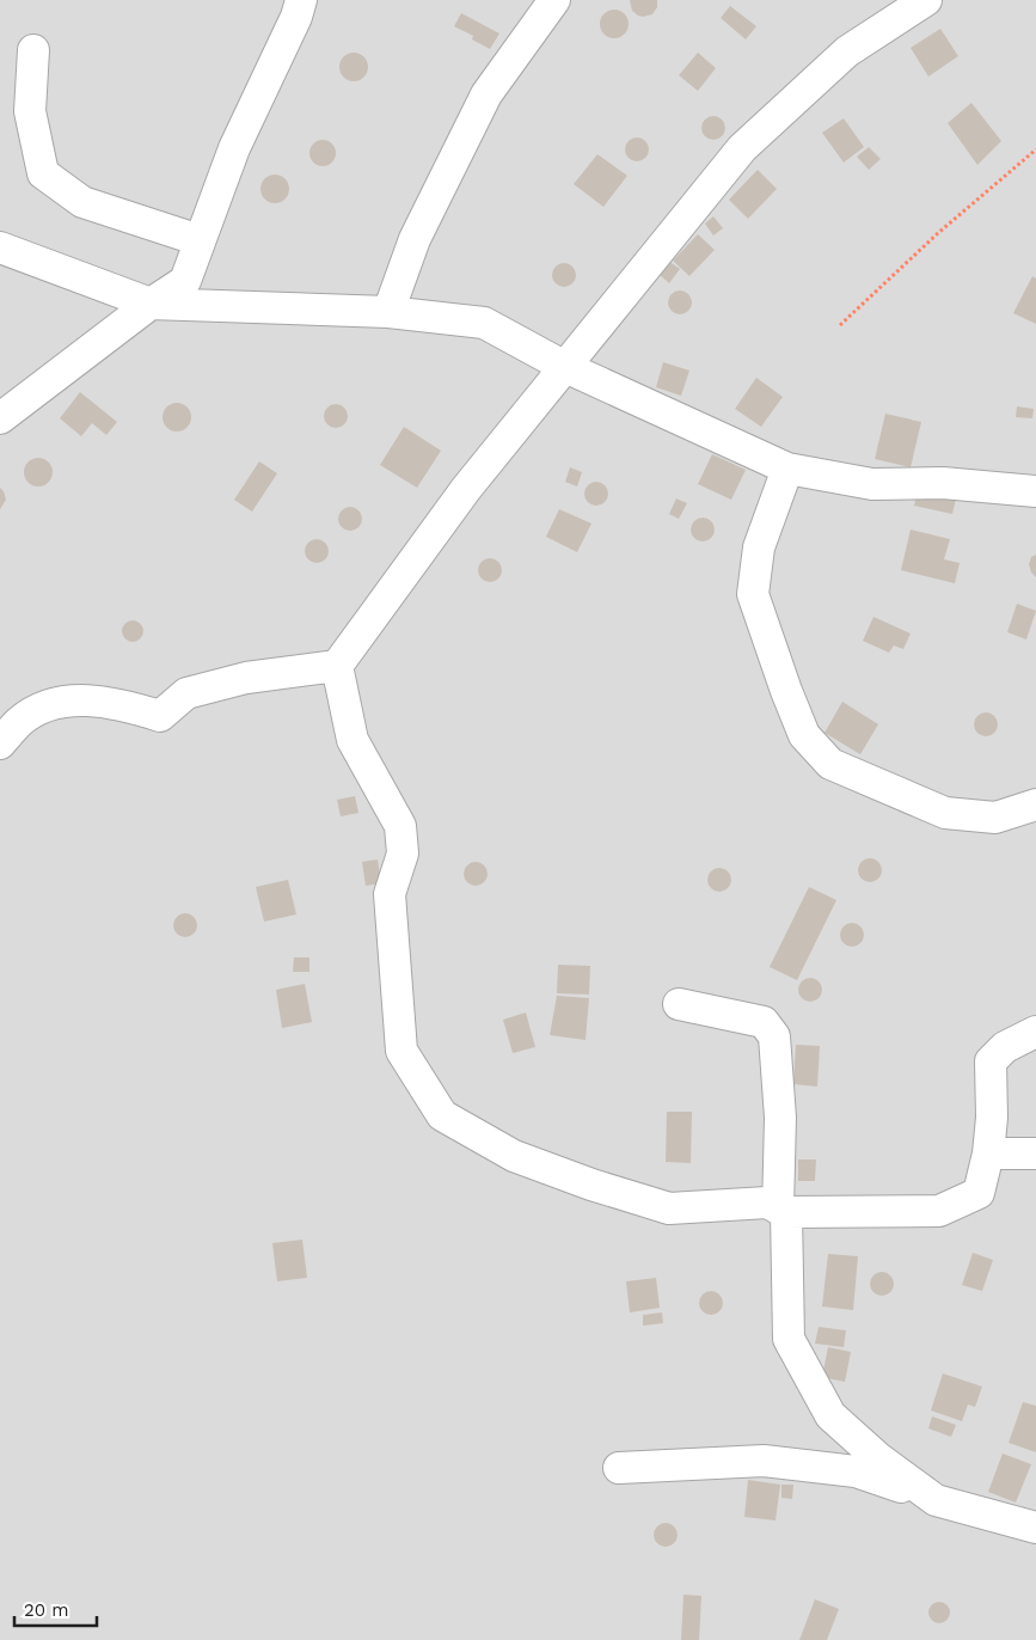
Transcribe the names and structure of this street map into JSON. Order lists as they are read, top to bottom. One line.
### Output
{"scale_bar":"20 m"}
